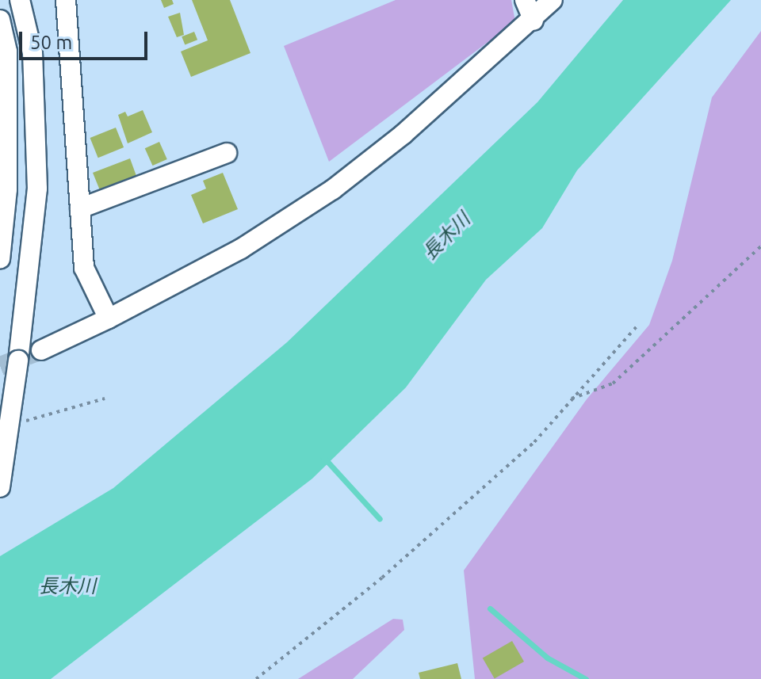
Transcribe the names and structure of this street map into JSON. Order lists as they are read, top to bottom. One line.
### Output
{"water":["長木川"],"scale_bar":"50 m"}
